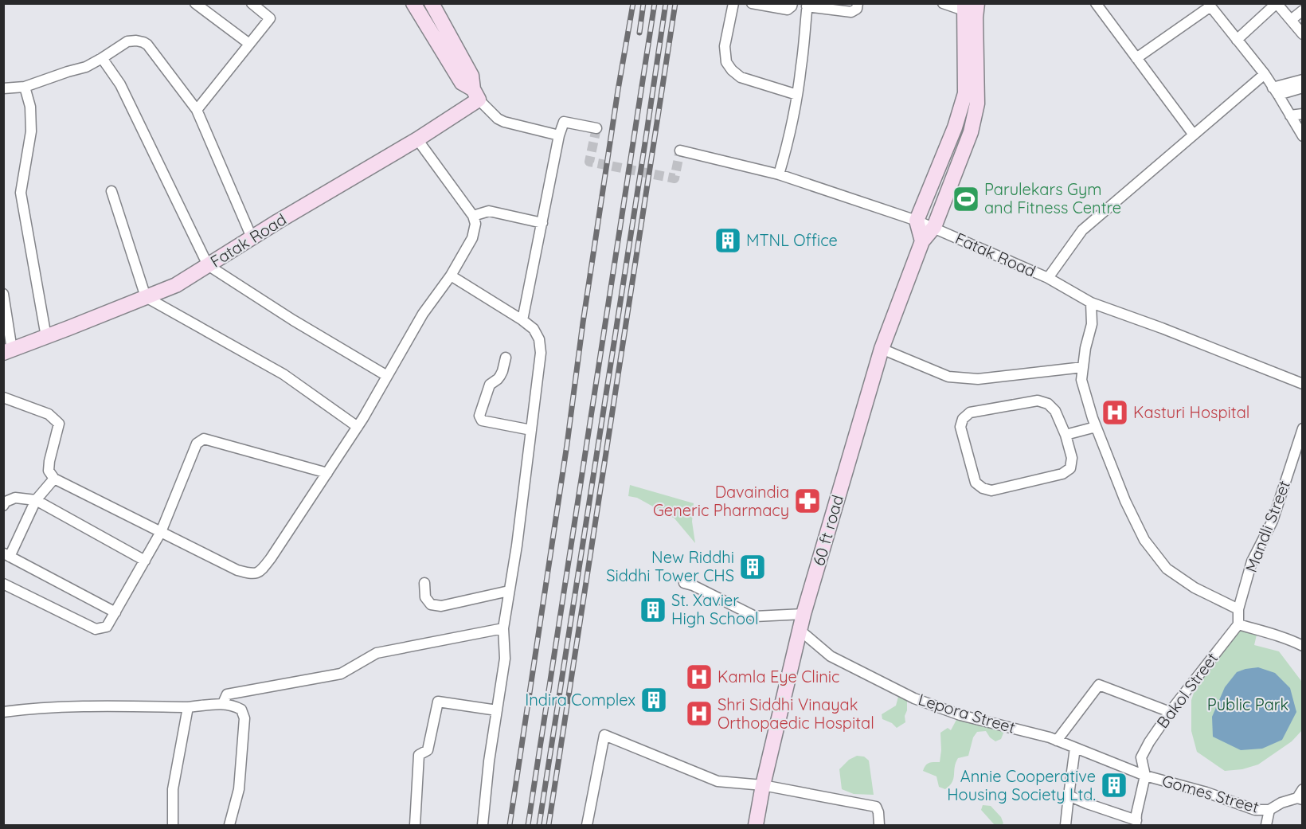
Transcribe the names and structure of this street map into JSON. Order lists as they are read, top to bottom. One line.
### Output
{"streets":{"street":["Fatak Road","Mandli Street","60 ft road","Bakol Street","Lepora Street","Gomes Street"]},"crossings":[["Fatak Road","60 ft road"],["Mandli Street","Bakol Street"],["60 ft road","Lepora Street"],["Bakol Street","Lepora Street"],["Bakol Street","Gomes Street"],["Lepora Street","Gomes Street"]],"parks":["Public Park"],"places":{"sports":["Parulekars Gym and Fitness Centre"],"building":["MTNL Office","New Riddhi Siddhi Tower CHS","St. Xavier High School","Indira Complex","Annie Cooperative Housing Society Ltd."],"hospital":["Kasturi Hospital","Kamla Eye Clinic","Shri Siddhi Vinayak Orthopaedic Hospital"],"pharmacy":["Davaindia Generic Pharmacy"]}}
